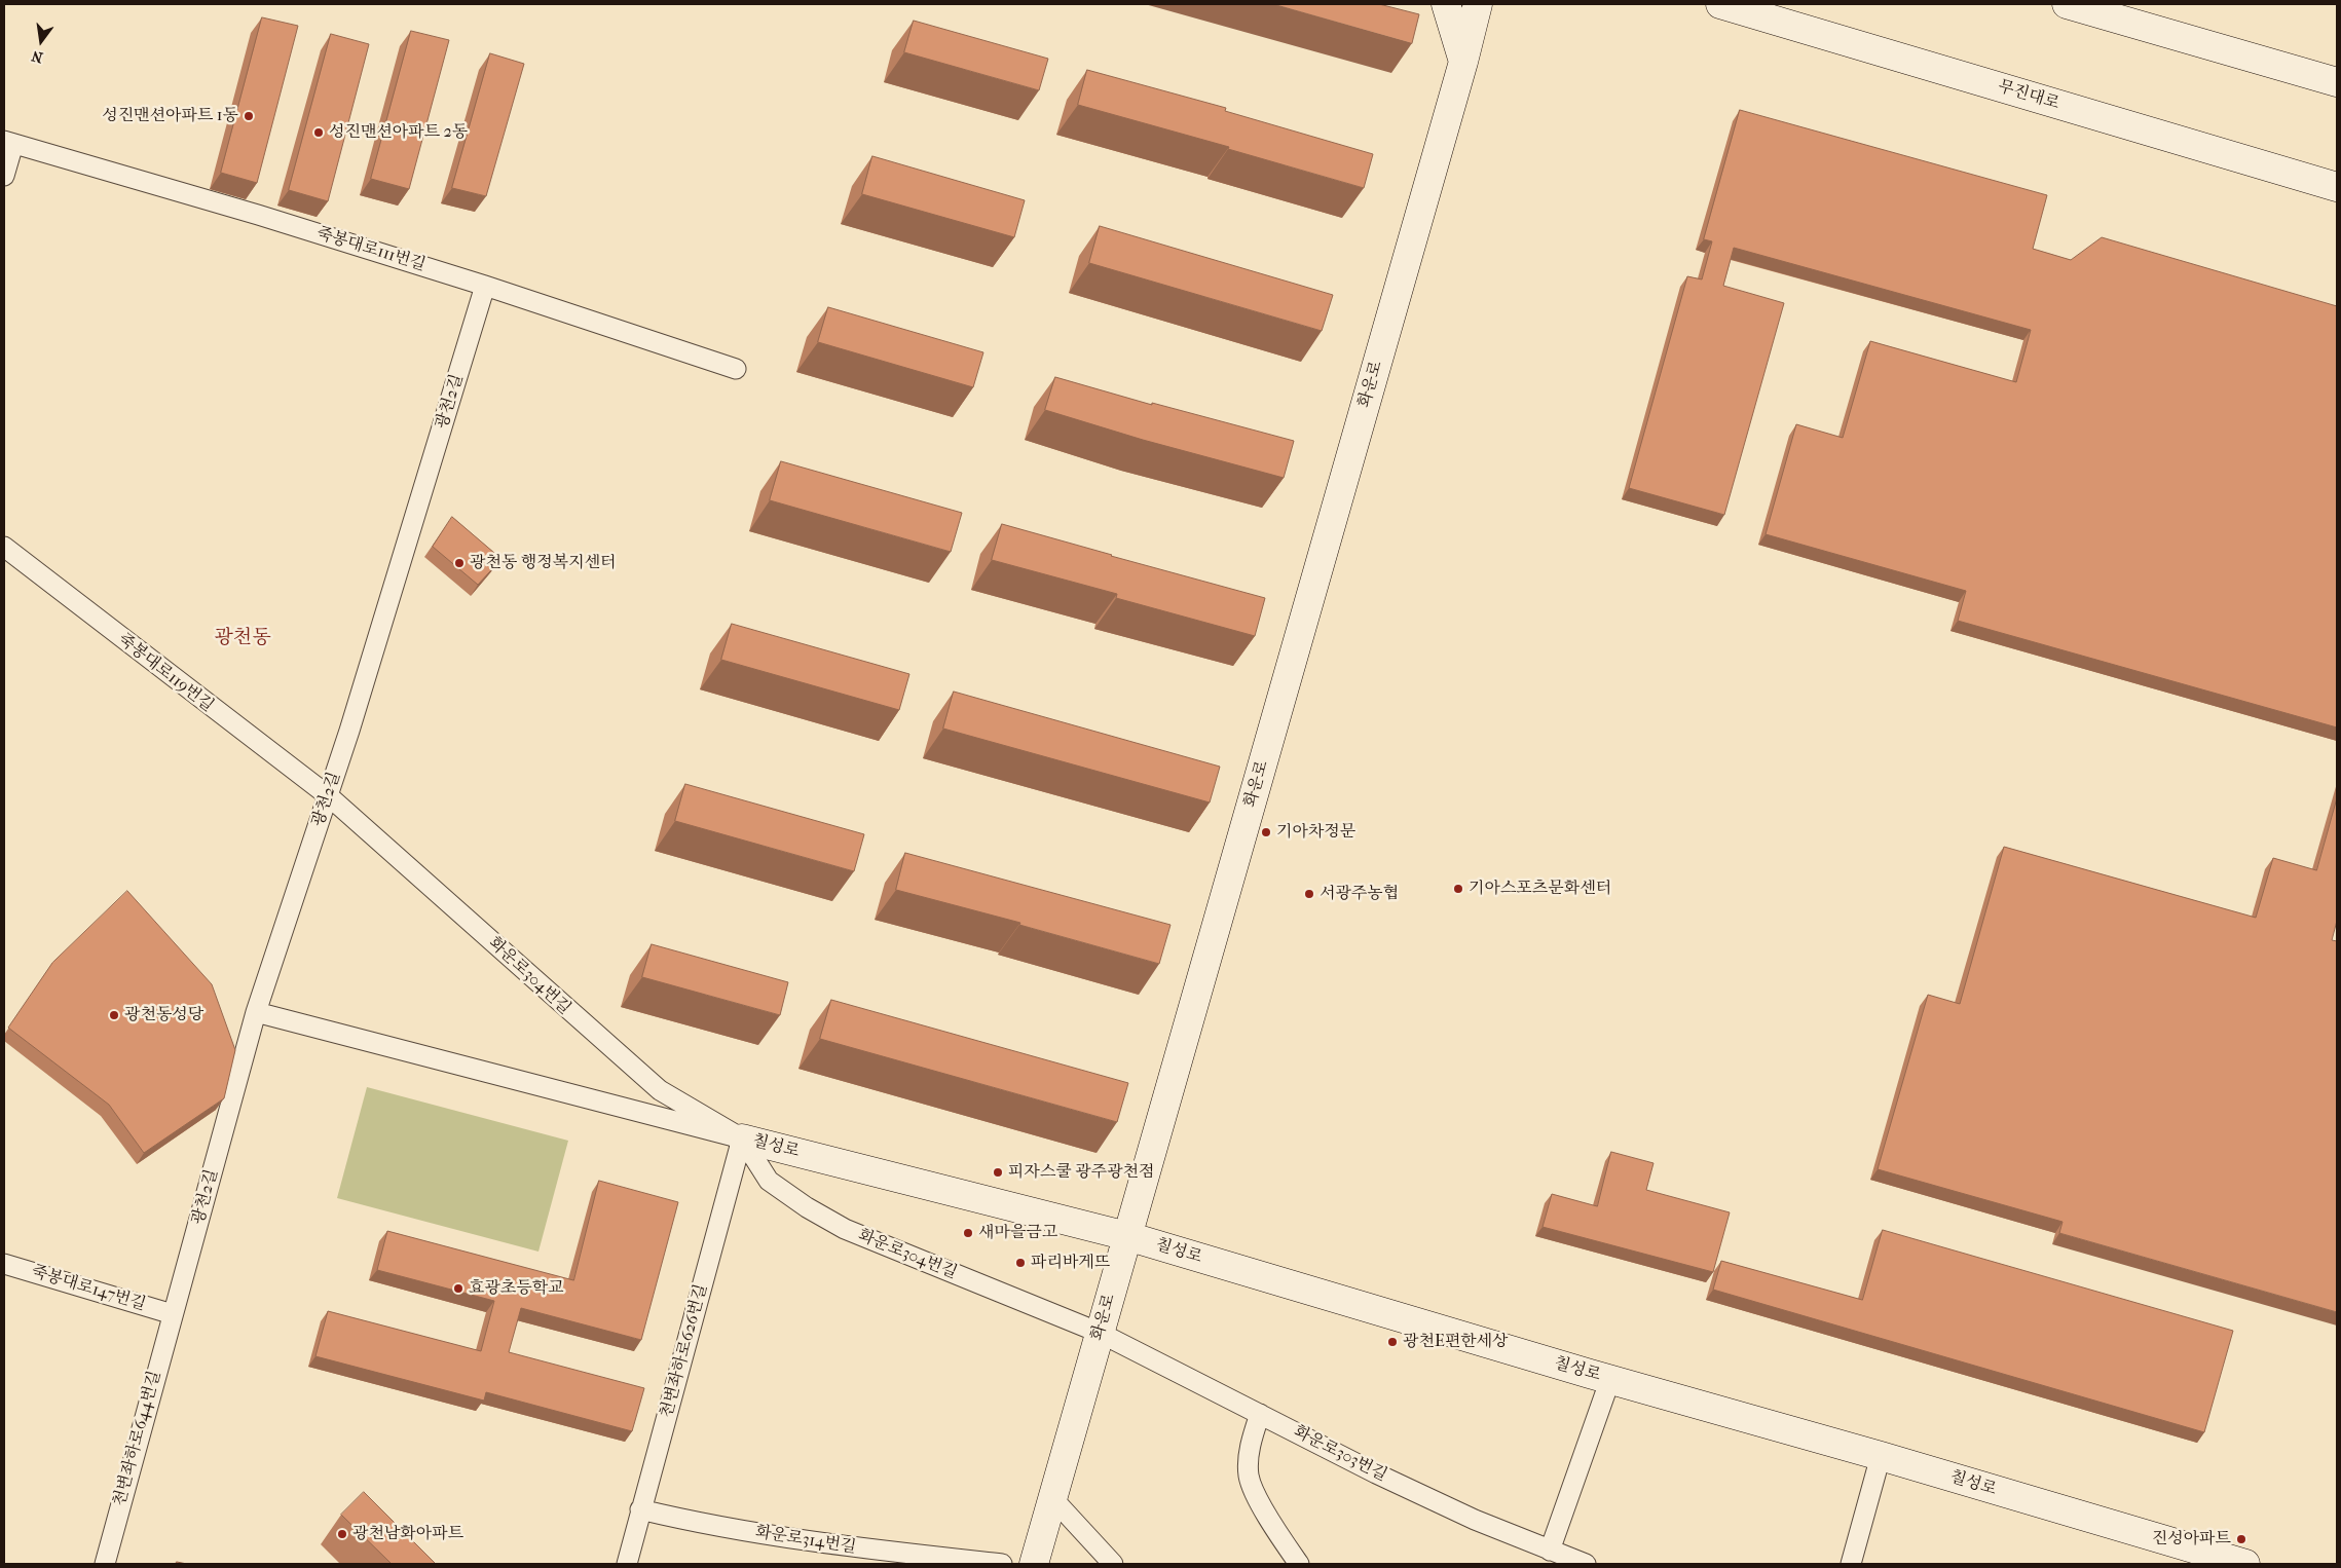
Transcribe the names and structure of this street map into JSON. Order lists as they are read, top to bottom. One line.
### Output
{"streets":{"street":["무진대로","죽봉대로111번길","화운로","광천2길","죽봉대로119번길","화운로304번길","칠성로","죽봉대로147번길","천변좌하로626번길","천변좌하로644번길","화운로303번길","화운로314번길"]},"crossings":[["죽봉대로111번길","광천2길"],["화운로","화운로304번길"],["화운로","칠성로"],["화운로","화운로303번길"],["광천2길","죽봉대로119번길"],["광천2길","화운로304번길"],["광천2길","죽봉대로147번길"],["광천2길","천변좌하로644번길"],["죽봉대로119번길","화운로304번길"],["화운로304번길","칠성로"],["화운로304번길","천변좌하로626번길"],["화운로304번길","화운로303번길"],["칠성로","천변좌하로626번길"],["칠성로","화운로303번길"],["죽봉대로147번길","천변좌하로644번길"],["천변좌하로626번길","화운로314번길"]],"districts":["광천동"],"places":["성진맨션아파트 1동","성진맨션아파트 2동","광천동 행정복지센터","기아차정문","기아스포츠문화센터","서광주농협","광천동성당","피자스쿨 광주광천점","새마을금고","파리바게뜨","효광초등학교","광천E편한세상","광천남화아파트","진성아파트"],"north":"bottom"}
